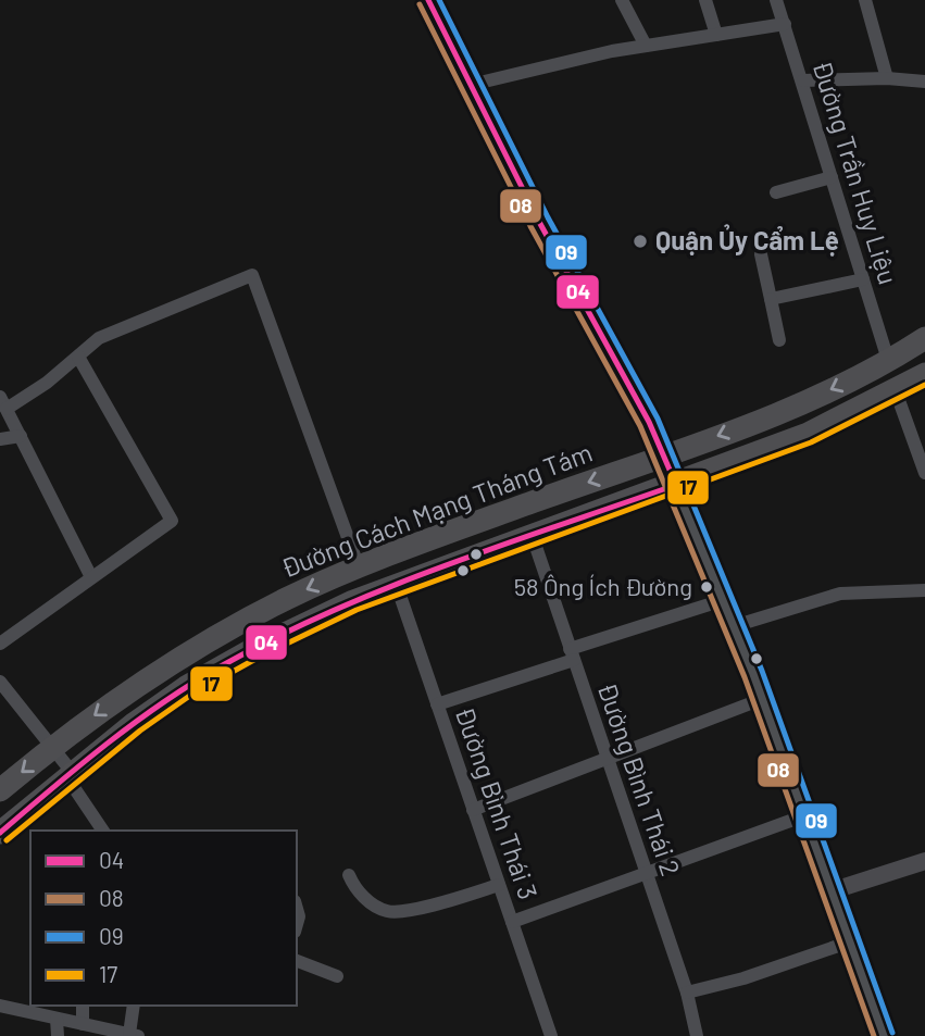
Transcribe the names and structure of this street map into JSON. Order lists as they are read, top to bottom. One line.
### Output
{"streets":{"highway":["Đường Cách Mạng Tháng Tám"],"street":["Đường Trần Huy Liệu","Đường Bình Thái 2","Đường Bình Thái 3"]},"crossings":[["Đường Trần Huy Liệu","Đường Cách Mạng Tháng Tám"],["Đường Cách Mạng Tháng Tám","Đường Bình Thái 2"],["Đường Cách Mạng Tháng Tám","Đường Bình Thái 3"]],"places":["Quận Ủy Cẩm Lệ","58 Ông Ích Đường"],"lines":["transit line 04","transit line 09","transit line 08","transit line 17"],"legend":["04","08","09","17"]}
